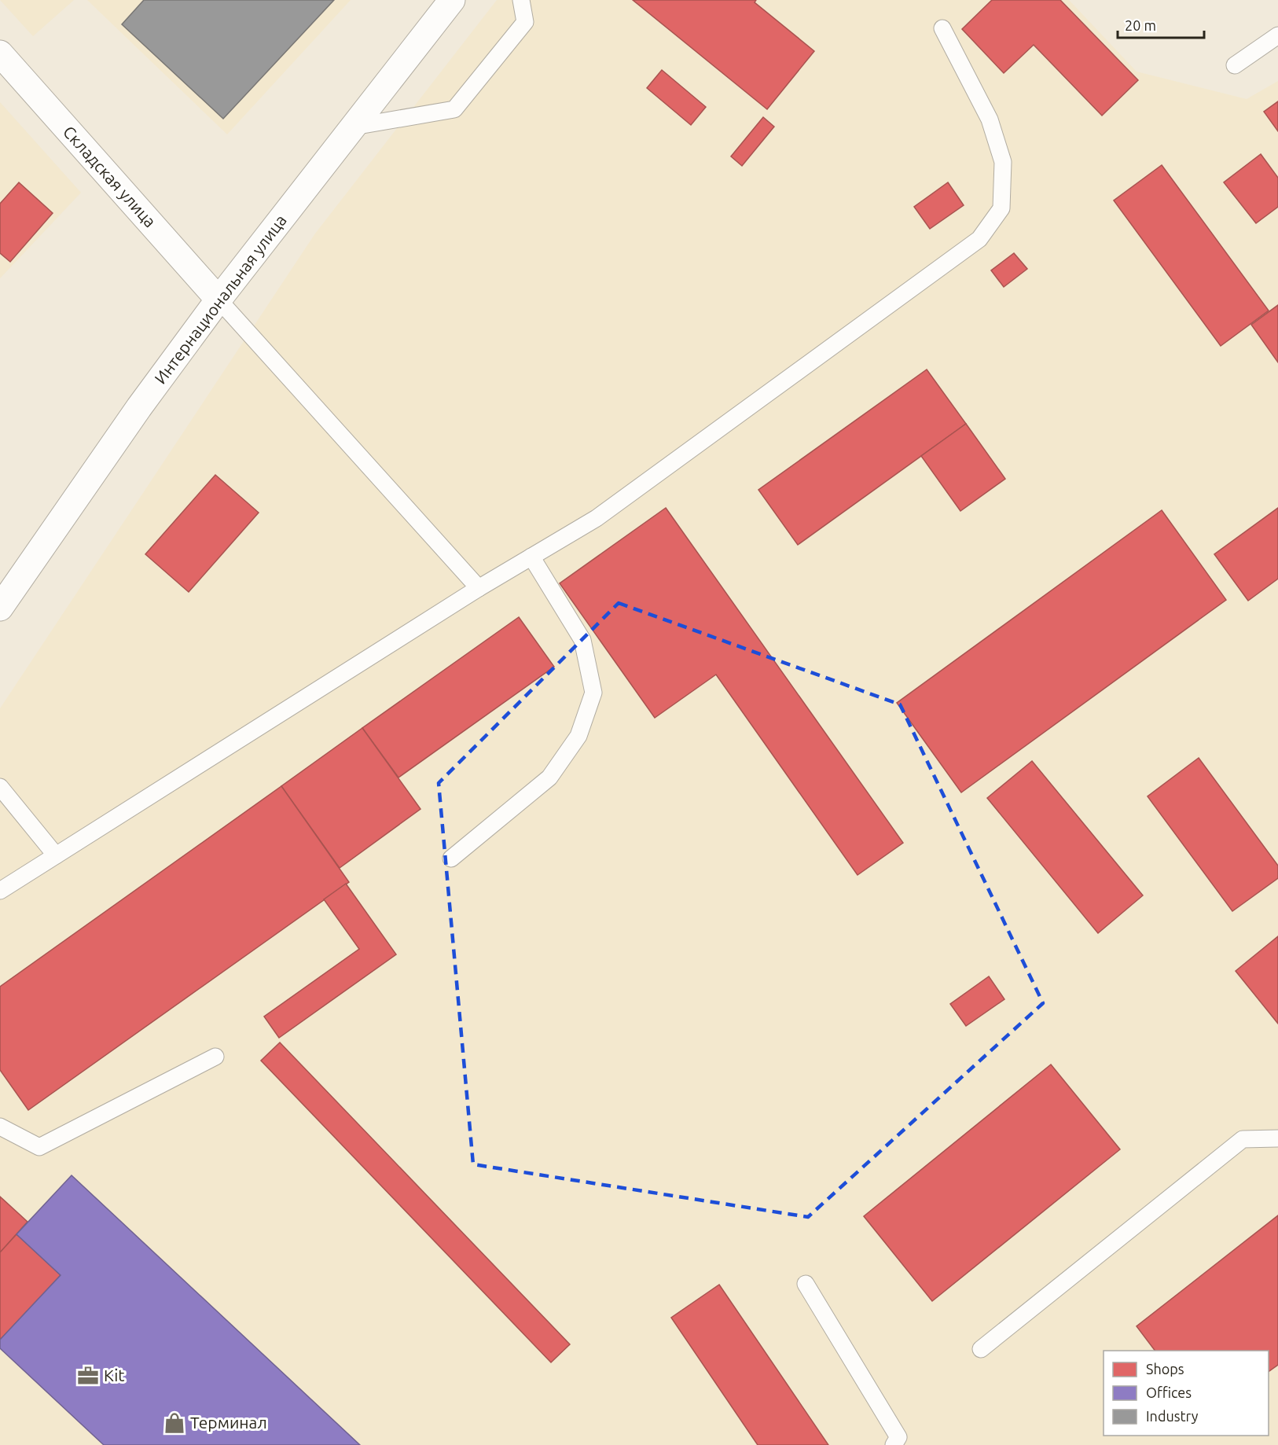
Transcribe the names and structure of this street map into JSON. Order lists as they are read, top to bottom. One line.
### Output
{"streets":{"street":["Складская улица","Интернациональная улица"]},"crossings":[["Складская улица","Интернациональная улица"]],"places":{"office":["Kit"],"shop":["Терминал"]},"legend":["Shops","Offices","Industry"],"scale_bar":"20 m"}
